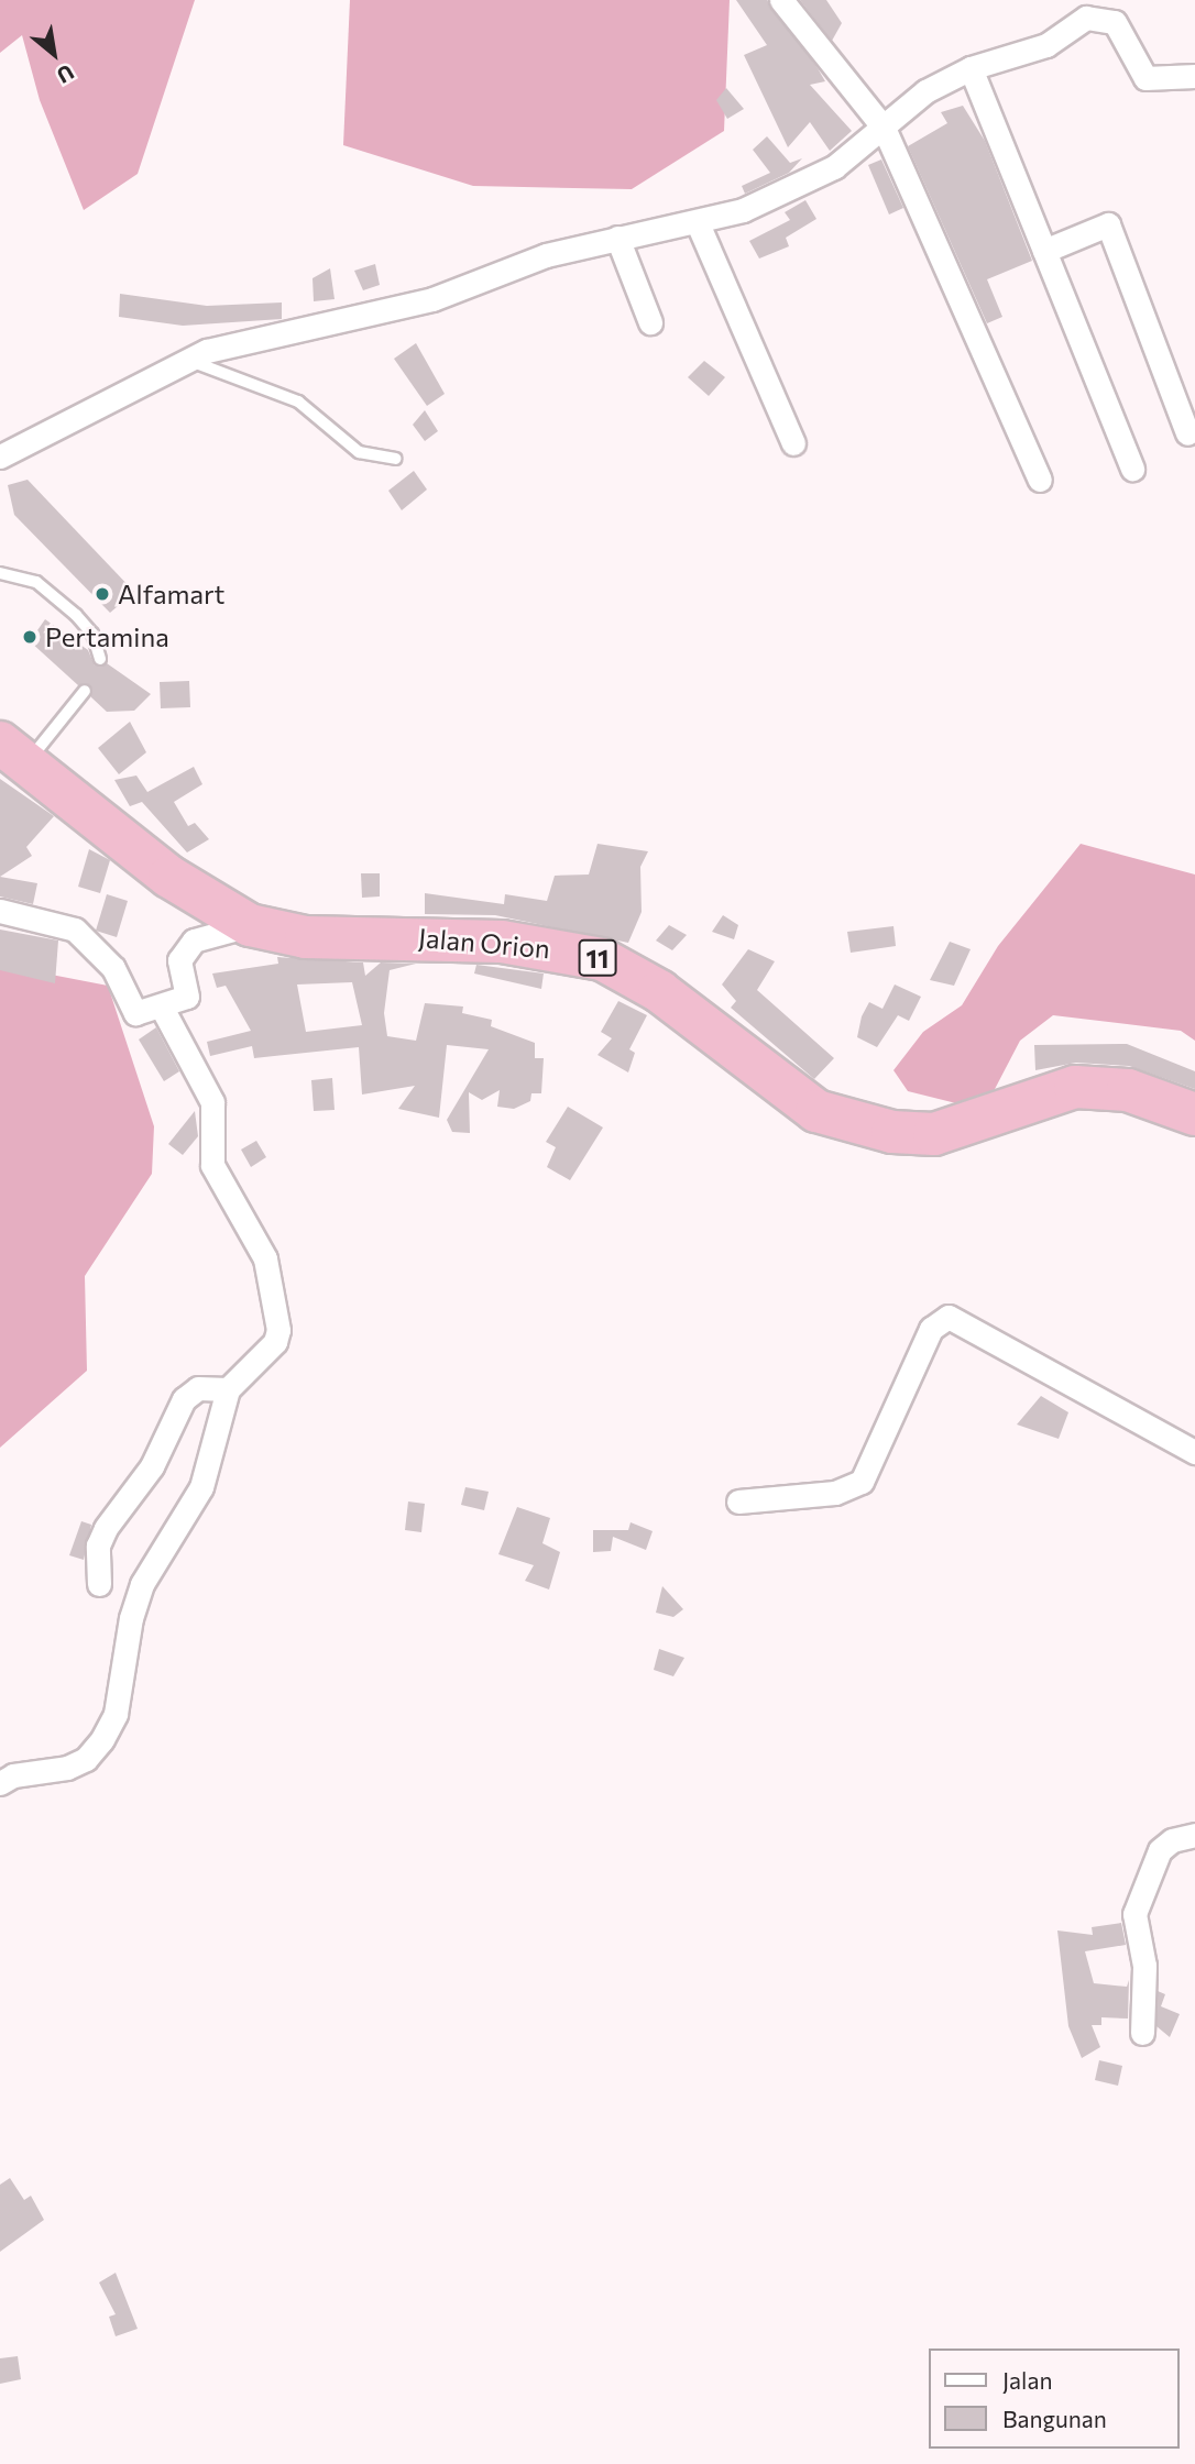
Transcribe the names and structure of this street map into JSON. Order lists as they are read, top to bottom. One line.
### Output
{"streets":{"highway":["Jalan Orion","11"]},"places":["Alfamart","Pertamina"],"legend":["Jalan","Bangunan"],"north":"bottom right"}
